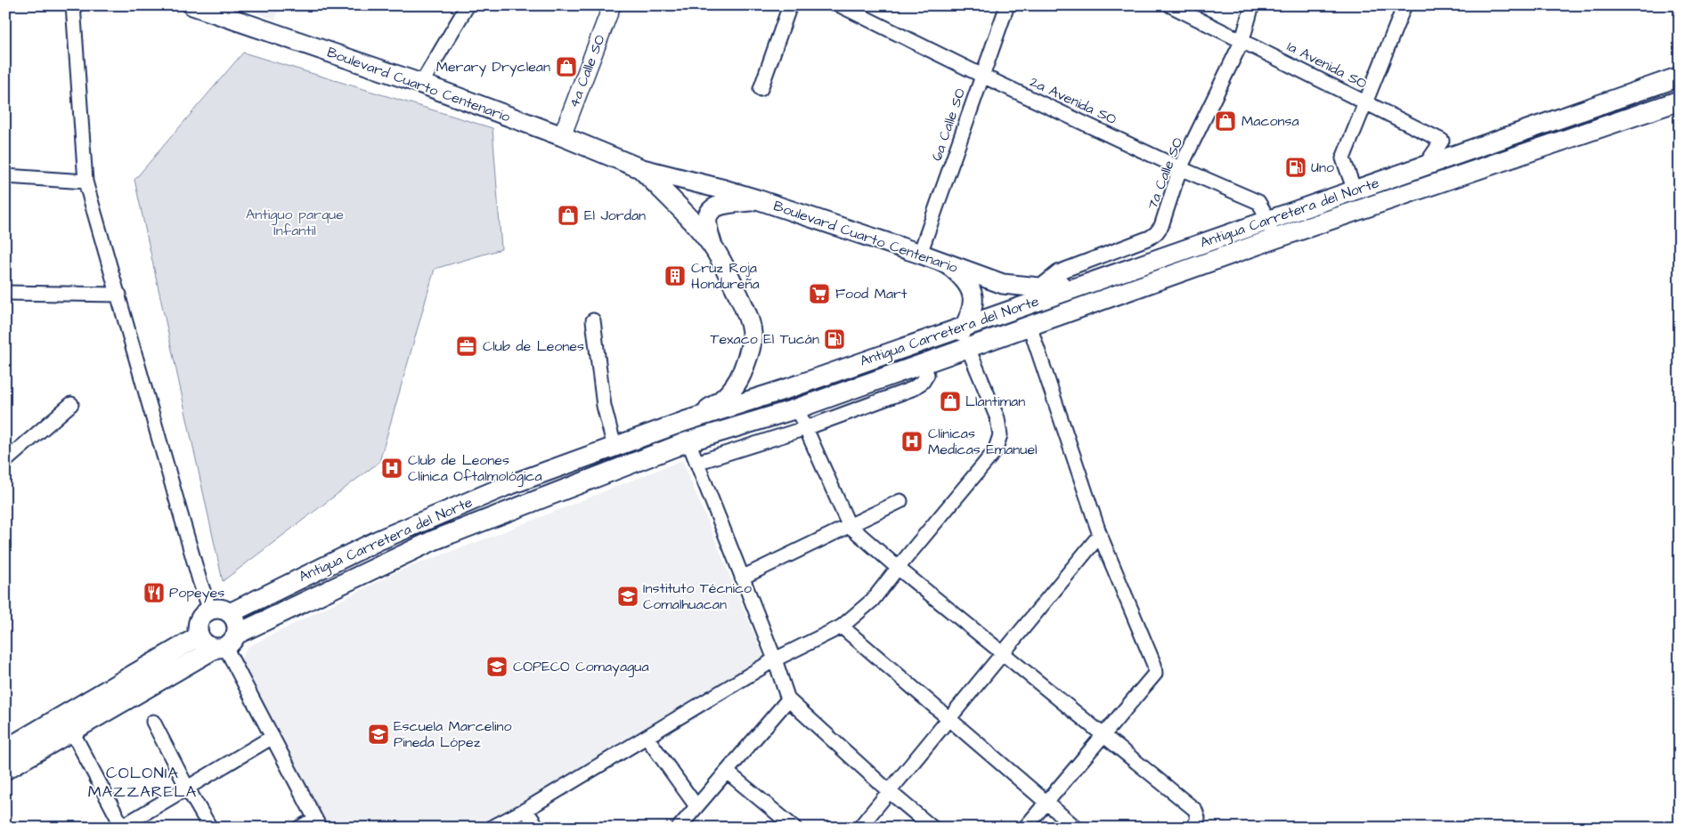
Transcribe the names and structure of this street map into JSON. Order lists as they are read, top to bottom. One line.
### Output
{"streets":{"main road":["Boulevard Cuarto Centenario","Antigua Carretera del Norte"],"street":["1a Avenida SO","4a Calle SO","2a Avenida SO","6a Calle SO","7a Calle SO"]},"crossings":[["1a Avenida SO","7a Calle SO"],["1a Avenida SO","Antigua Carretera del Norte"],["4a Calle SO","Boulevard Cuarto Centenario"],["Boulevard Cuarto Centenario","6a Calle SO"],["Boulevard Cuarto Centenario","7a Calle SO"],["Boulevard Cuarto Centenario","Antigua Carretera del Norte"],["2a Avenida SO","6a Calle SO"],["2a Avenida SO","7a Calle SO"],["2a Avenida SO","Antigua Carretera del Norte"]],"districts":["COLONIA MAZZARELA"],"parks":["Antiguo parque Infantil"],"places":{"shop":["Merary Dryclean","Maconsa","El Jordan","Llantiman"],"fuel station":["Uno","Texaco El Tucán"],"building":["Cruz Roja Hondureña"],"supermarket":["Food Mart"],"office":["Club de Leones"],"hospital":["Clínicas Medicas Emanuel","Club de Leones Clínica Oftalmológica"],"restaurant":["Popeyes"],"school or university":["Instituto Técnico Comalhuacan","COPECO Comayagua","Escuela Marcelino Pineda López"]}}
